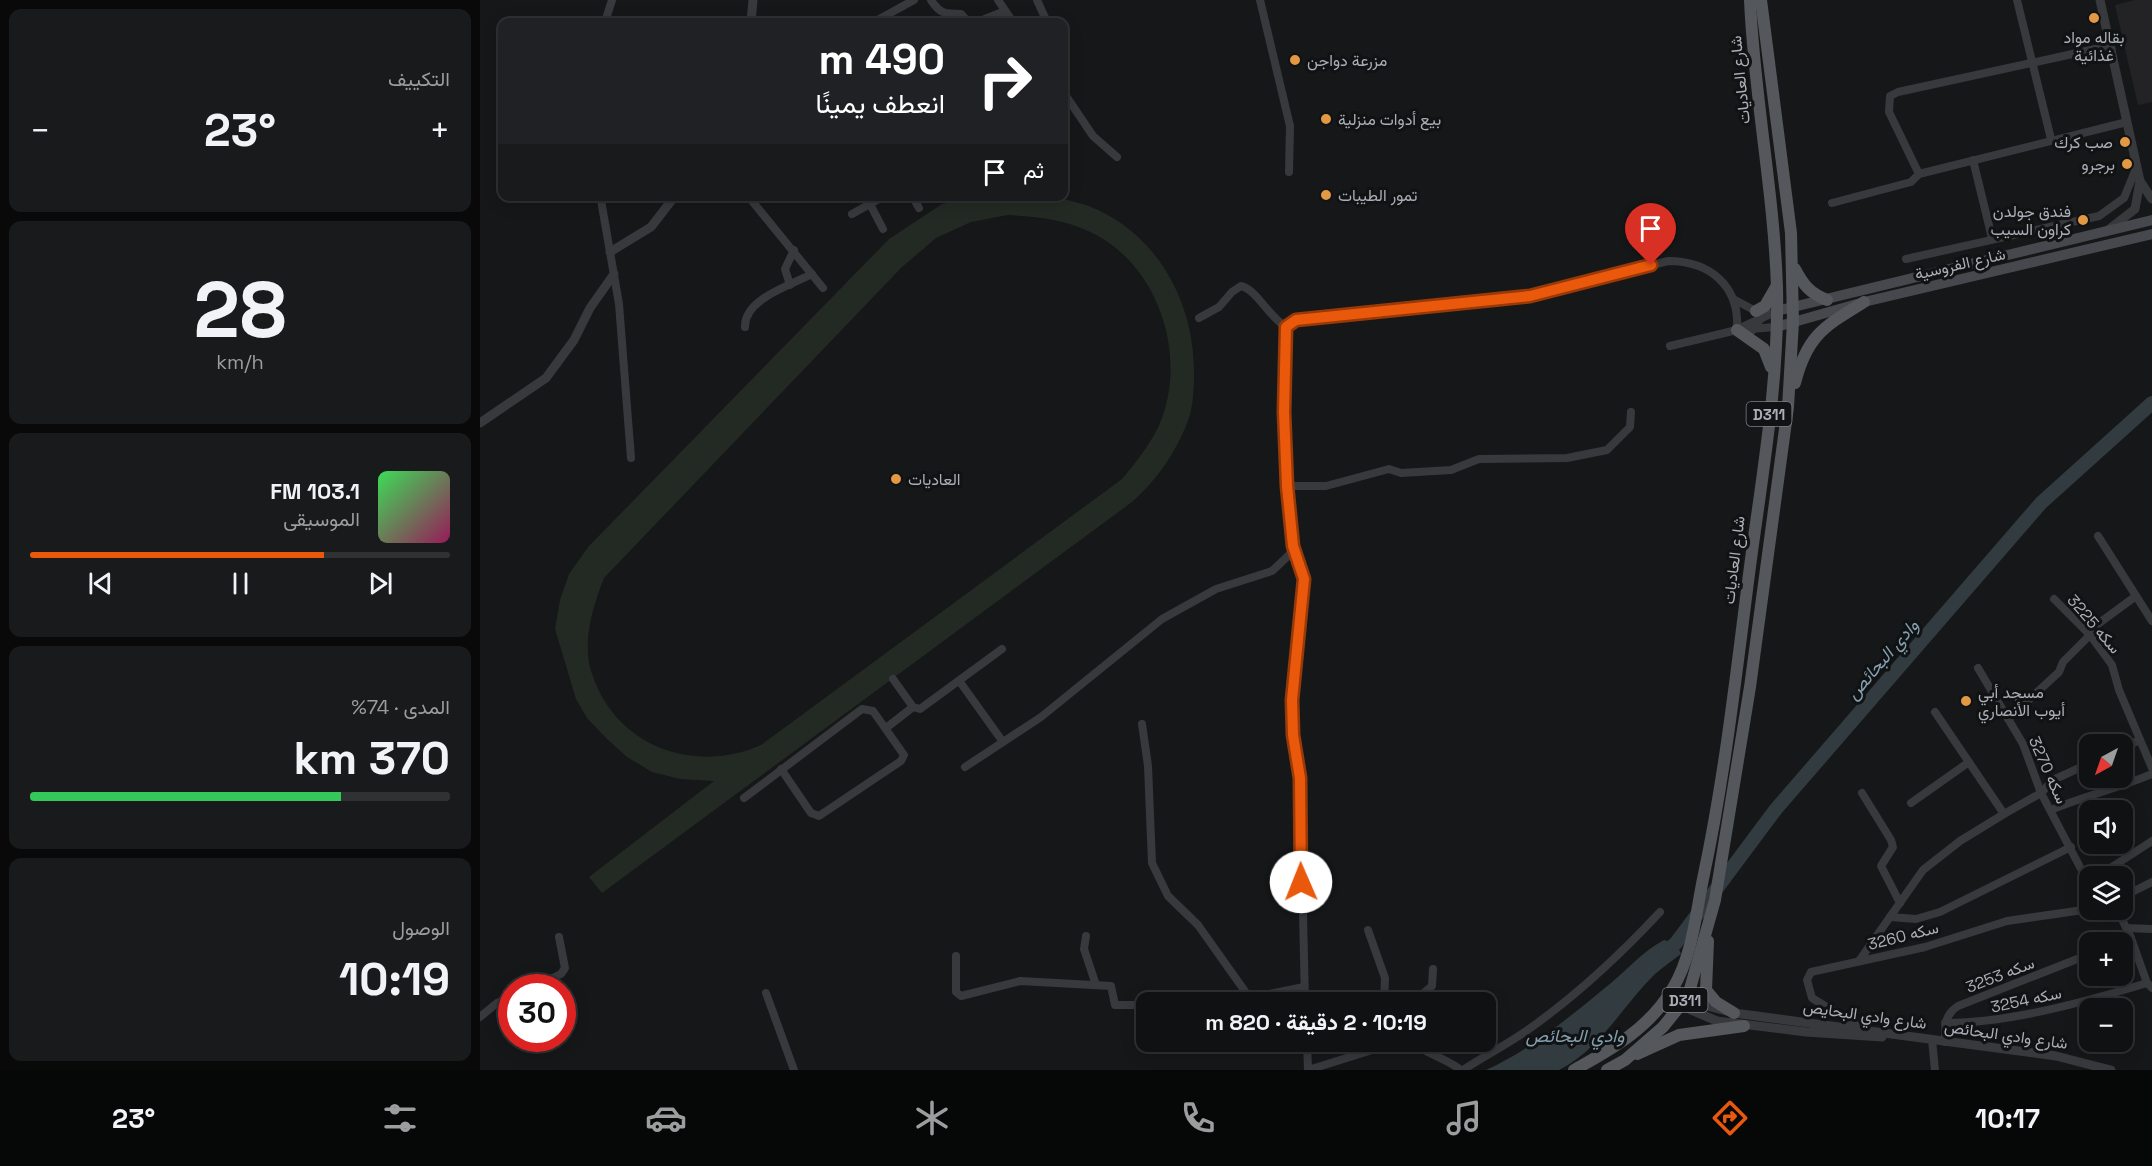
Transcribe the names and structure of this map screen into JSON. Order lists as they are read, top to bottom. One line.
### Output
{"streets":{"main road":["شارع العاديات","شارع الفروسية","D311"],"street":["سكه 3225","سكه 3270","سكه 3260","سكه 3253","سكه 3254","شارع وادي البحايص","شارع وادي البحائص"]},"crossings":[["شارع العاديات","شارع الفروسية"],["شارع العاديات","شارع وادي البحايص"],["سكه 3260","شارع وادي البحايص"],["سكه 3253","سكه 3254"],["شارع وادي البحايص","شارع وادي البحائص"]],"water":["وادي البحائص"],"places":["بقاله مواد غذائية","مزرعة دواجن","بيع أدوات منزلية","صب كرك","برجرو","تمور الطيبات","فندق جولدن كراون السيب","العاديات","مسجد أبي أيوب الأنصاري"],"north":"bottom left","page":{"tile":["التكييف",["28","km/h"],["المدى · 74%","370 km"],["الوصول","10:19"]],"turn":["490 m","انعطف يمينًا"],"heat":["−","23°","+"],"then":"ثم","song":["103.1 FM","الموسيقى"],"map_buttons":["+","−"],"limit":"30","trip":"10:19 · 2 دقيقة · 820 m","tabs":["10:17","23°"]}}
